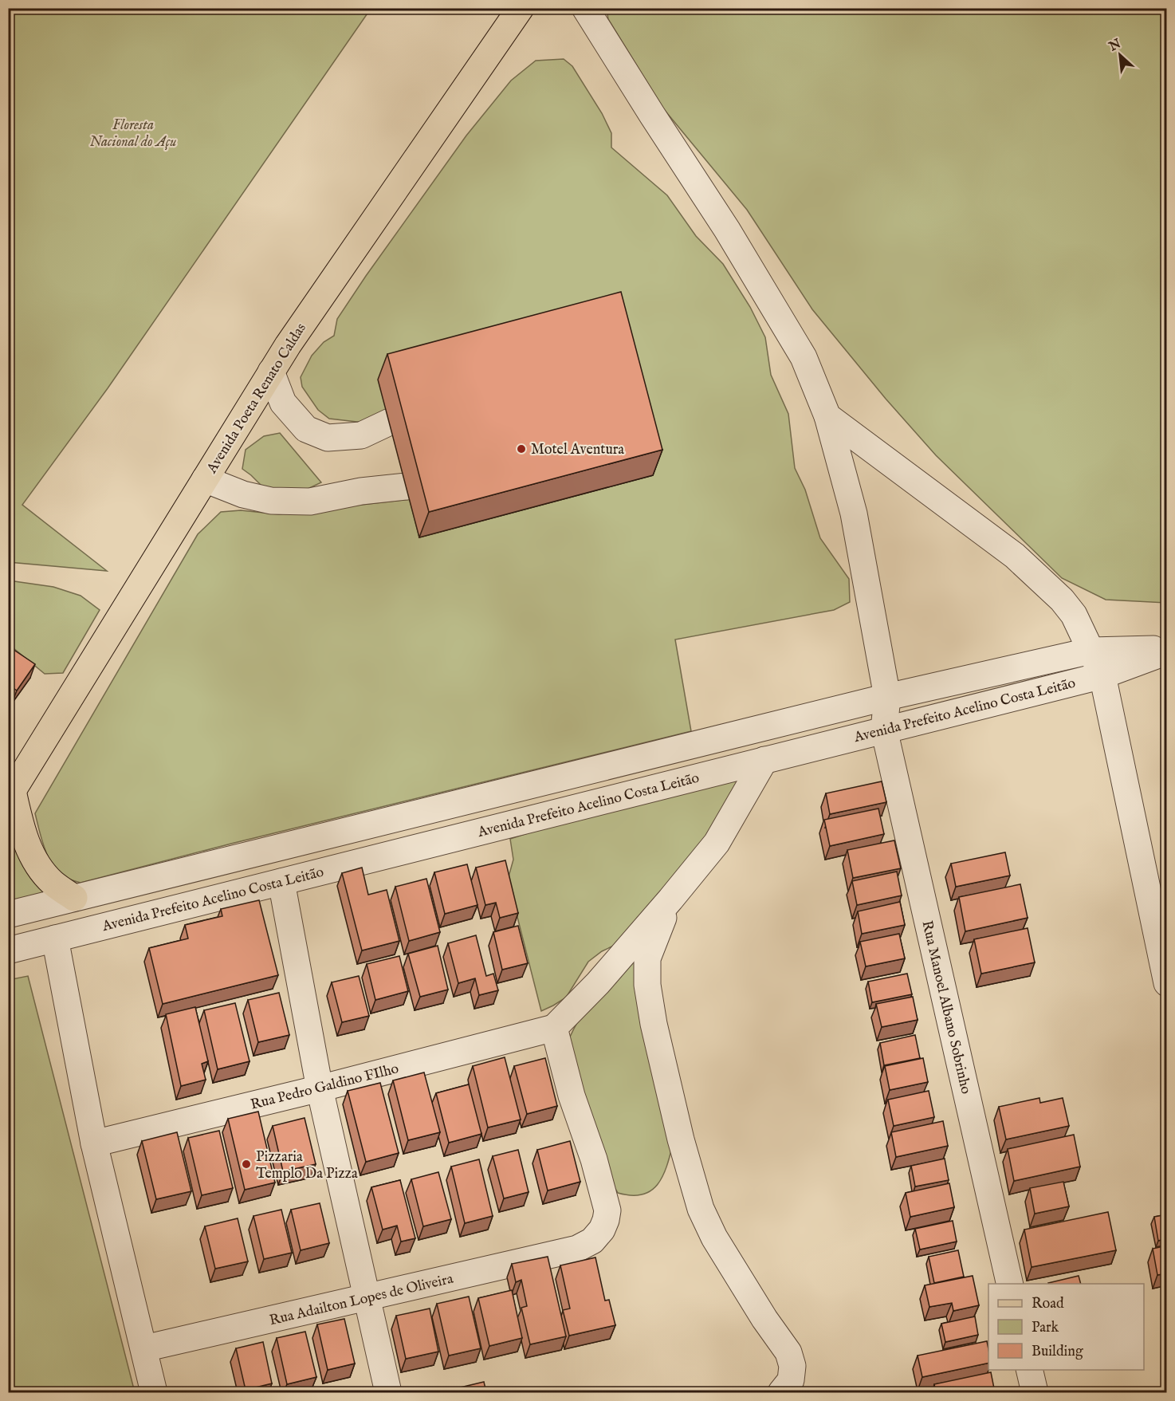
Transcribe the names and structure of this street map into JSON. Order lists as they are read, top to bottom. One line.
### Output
{"streets":{"main road":["Avenida Poeta Renato Caldas"],"street":["Avenida Prefeito Acelino Costa Leitão","Rua Manoel Albano Sobrinho","Rua Pedro Galdino FIlho","Rua Adailton Lopes de Oliveira"]},"crossings":[["Avenida Prefeito Acelino Costa Leitão","Rua Manoel Albano Sobrinho"],["Rua Pedro Galdino FIlho","Rua Adailton Lopes de Oliveira"]],"parks":["Floresta Nacional do Açu"],"places":["Motel Aventura","Pizzaria Templo Da Pizza"],"legend":["Road","Park","Building"],"north":"top left"}
